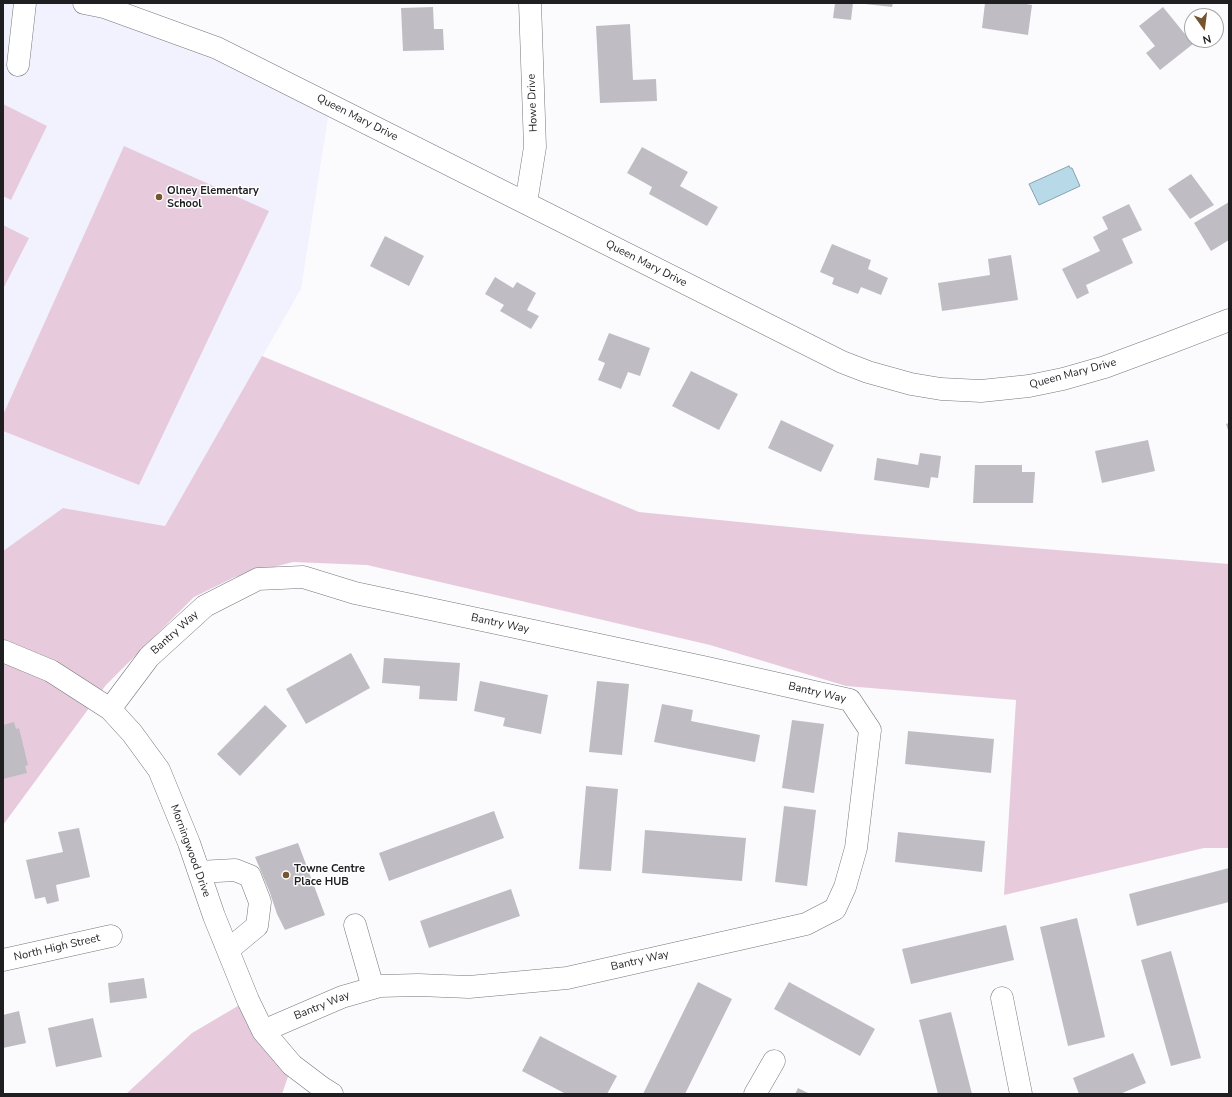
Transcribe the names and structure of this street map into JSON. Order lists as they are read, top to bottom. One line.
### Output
{"streets":{"street":["Howe Drive","Queen Mary Drive","Bantry Way","Morningwood Drive","North High Street"]},"crossings":[["Howe Drive","Queen Mary Drive"],["Bantry Way","Morningwood Drive"]],"places":["Olney Elementary School","Towne Centre Place HUB"],"north":"bottom"}
